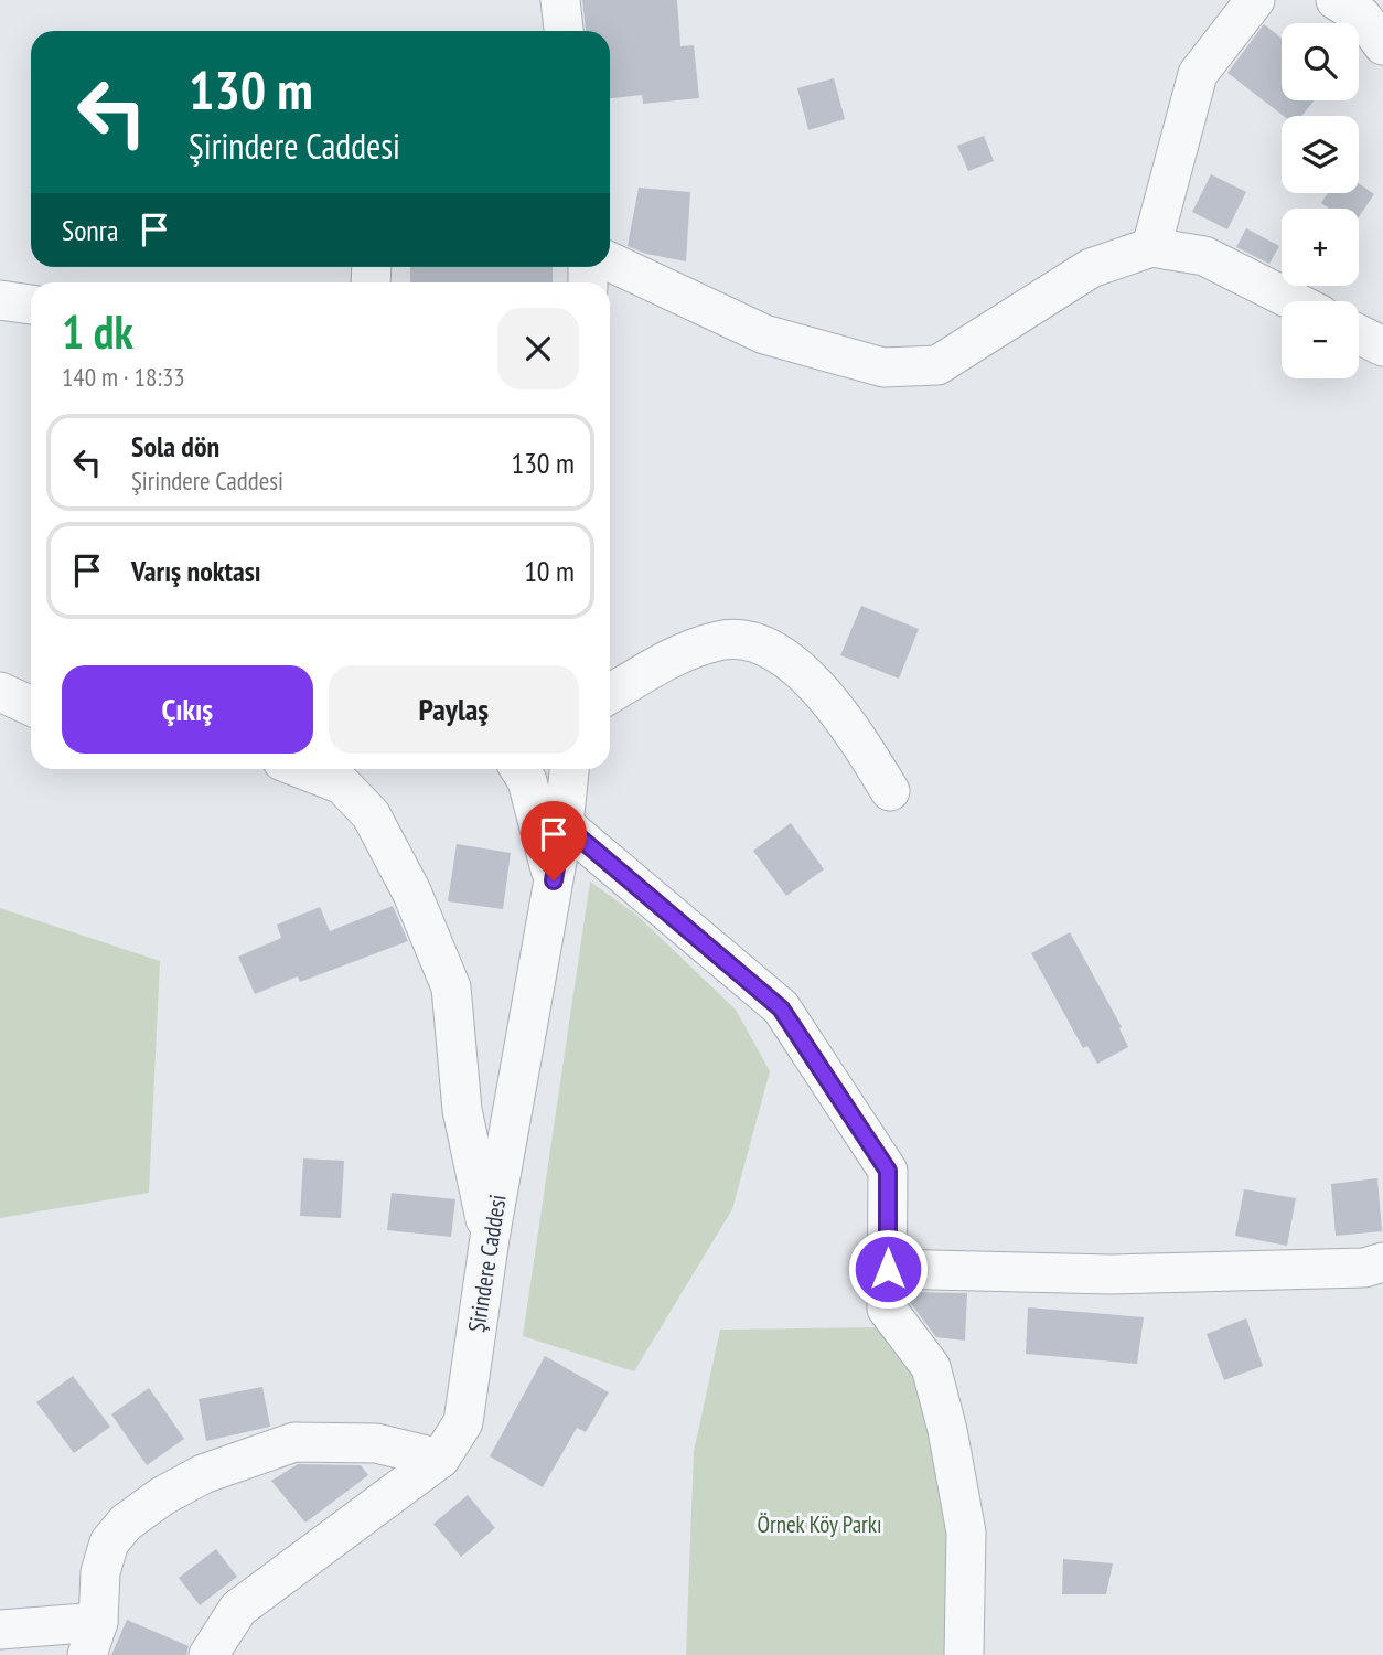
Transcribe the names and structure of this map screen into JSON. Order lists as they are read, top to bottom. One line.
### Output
{"streets":{"street":["Şirindere Caddesi"]},"parks":["Örnek Köy Parkı"],"page":{"map_buttons":["+","−"],"turn":["130 m","Şirindere Caddesi"],"then":"Sonra","heading":["1 dk","140 m · 18:33"],"list":[{"name":"Sola dön","note":"Şirindere Caddesi","value":"130 m"},{"name":"Varış noktası","value":"10 m"}],"buttons":["Çıkış","Paylaş"]}}
